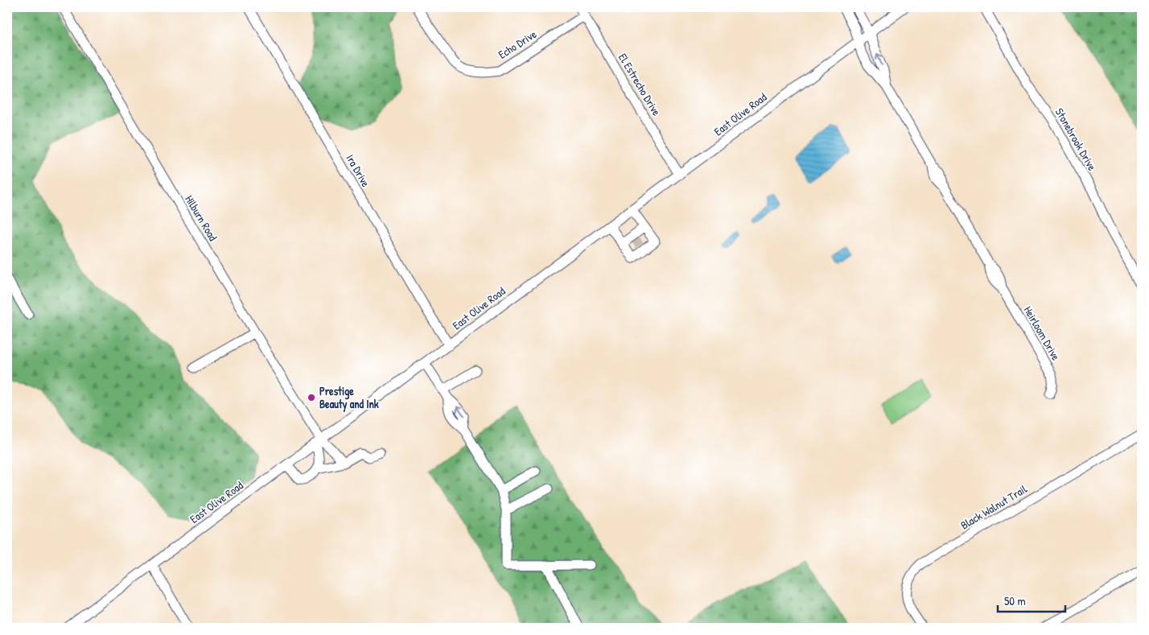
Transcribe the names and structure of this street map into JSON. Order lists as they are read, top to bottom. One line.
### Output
{"streets":{"street":["Echo Drive","El Estrecho Drive","East Olive Road","Stonebrook Drive","Ira Drive","Hilburn Road","Heirloom Drive","Black Walnut Trail"]},"crossings":[["Echo Drive","El Estrecho Drive"],["El Estrecho Drive","East Olive Road"],["East Olive Road","Ira Drive"],["East Olive Road","Hilburn Road"],["East Olive Road","Heirloom Drive"]],"places":["Prestige Beauty and Ink"],"scale_bar":"50 m"}
